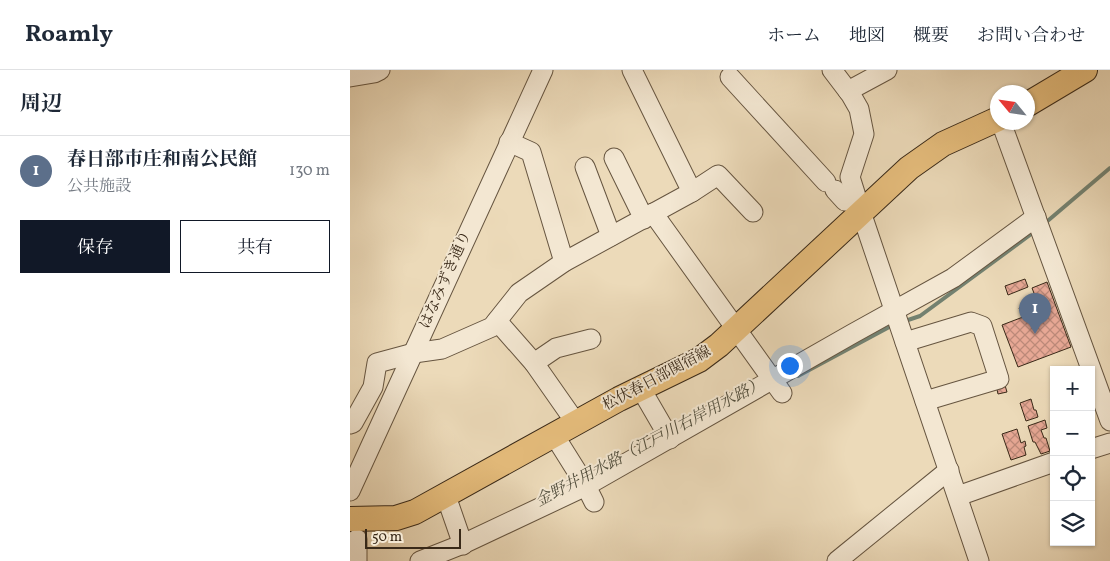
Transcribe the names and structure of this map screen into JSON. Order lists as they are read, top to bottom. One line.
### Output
{"streets":{"main road":["松伏春日部関宿線"],"street":["はなみずき通り"]},"water":["金野井用水路（江戸川右岸用水路）"],"scale_bar":"50 m","north":"top left","page":{"header":"Roamly","nav":["ホーム","地図","概要","お問い合わせ"],"heading":"周辺","list":[{"mark":"1","name":"春日部市庄和南公民館","note":"公共施設","value":"130 m"}],"buttons":["保存","共有"],"pins":"1","map_buttons":["+","−"],"scale":"50 m"}}
